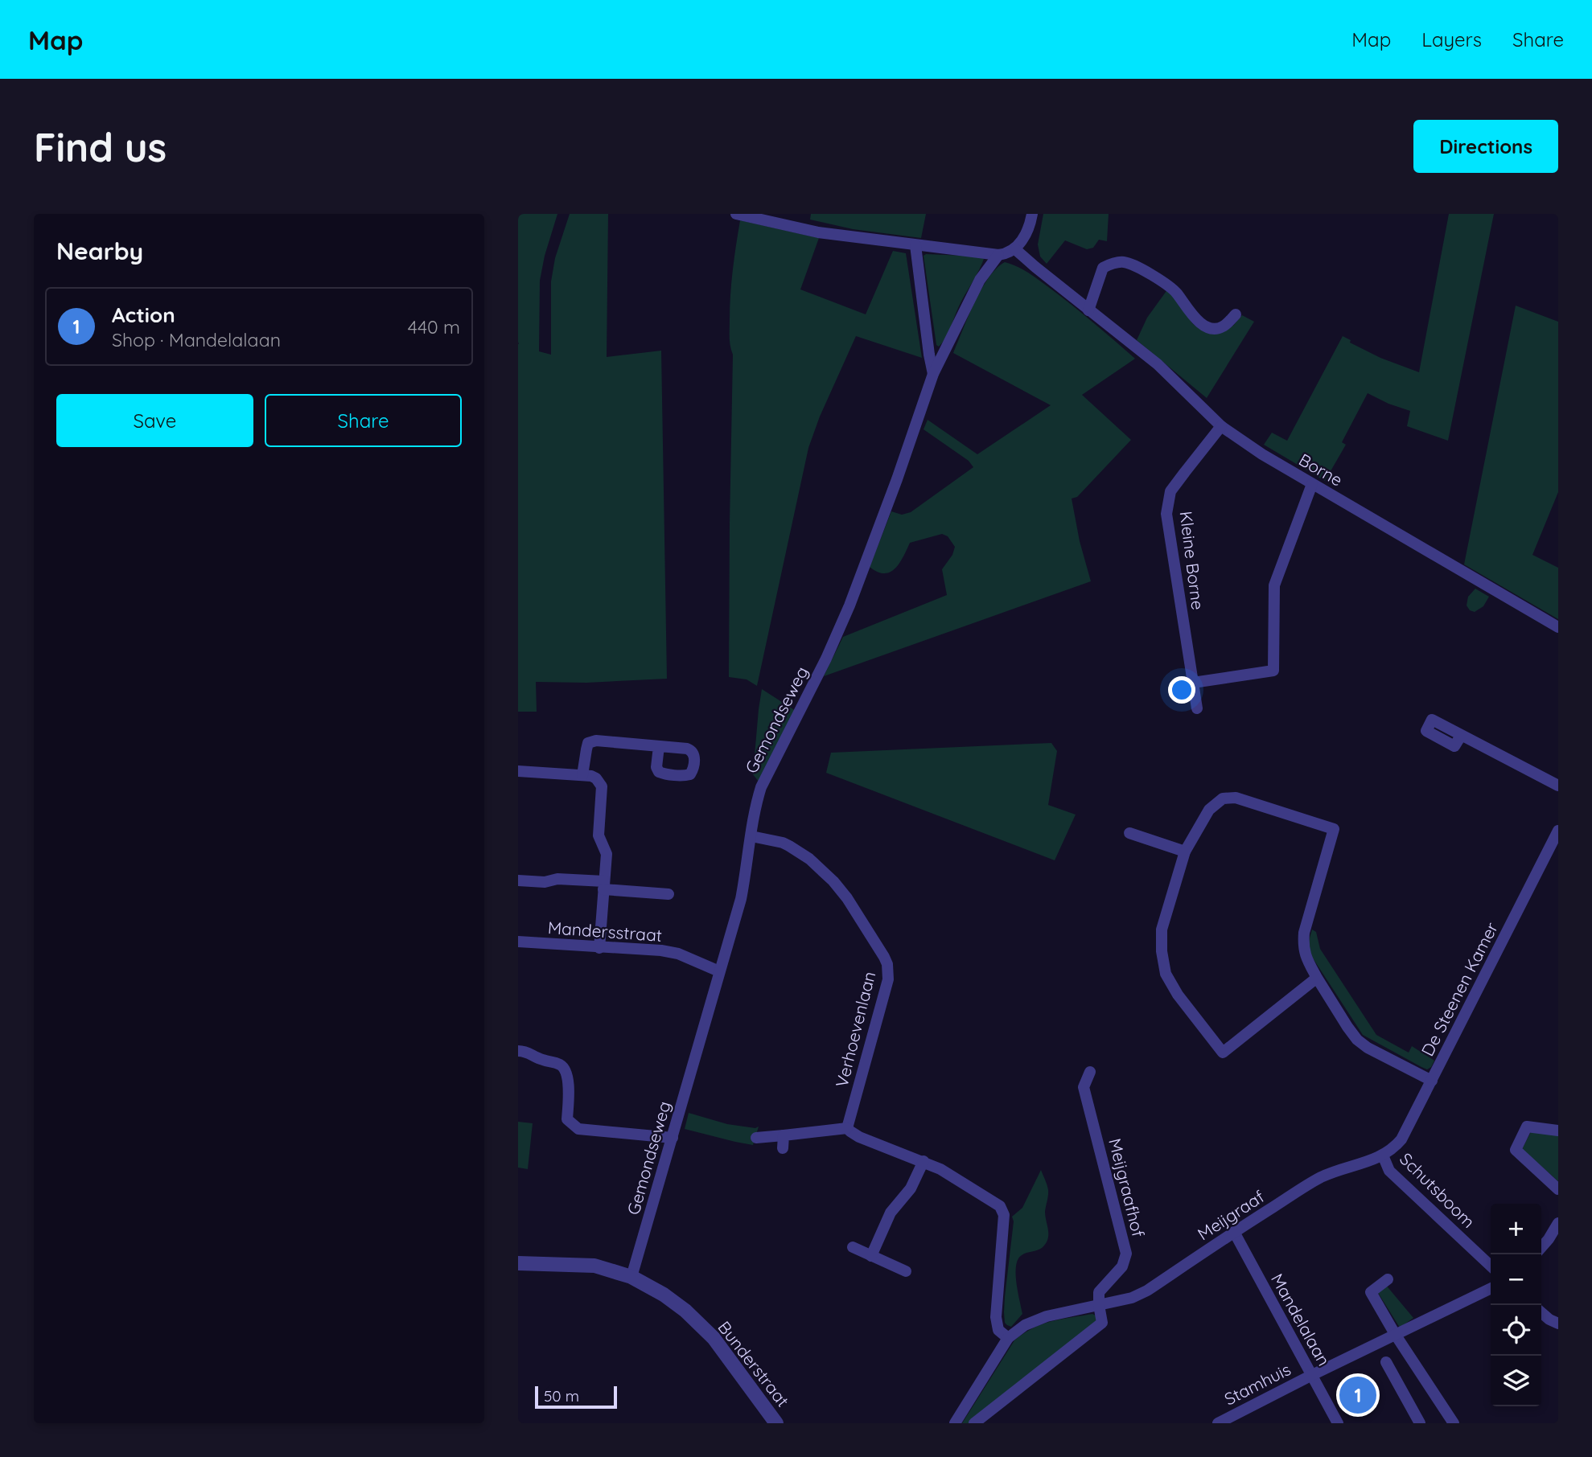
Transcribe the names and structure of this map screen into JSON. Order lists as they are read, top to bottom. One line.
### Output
{"streets":{"street":["Borne","Kleine Borne","Gemondseweg","Mandersstraat","De Steenen Kamer","Verhoevenlaan","Meijgraafhof","Schutsboom","Meijgraaf","Mandelalaan","Bunderstraat","Stamhuis"]},"crossings":[["Borne","Kleine Borne"],["Gemondseweg","Mandersstraat"],["Gemondseweg","Verhoevenlaan"],["Gemondseweg","Bunderstraat"],["De Steenen Kamer","Schutsboom"],["De Steenen Kamer","Meijgraaf"],["Meijgraafhof","Meijgraaf"],["Schutsboom","Meijgraaf"],["Meijgraaf","Mandelalaan"],["Mandelalaan","Stamhuis"]],"scale_bar":"50 m","page":{"header":"Map","nav":["Map","Layers","Share"],"buttons":["Directions",["Save","Share"]],"title":"Find us","heading":"Nearby","list":[{"mark":"1","name":"Action","note":"Shop · Mandelalaan","value":"440 m"}],"map_buttons":["+","−"],"pins":"1","scale":"50 m"}}
